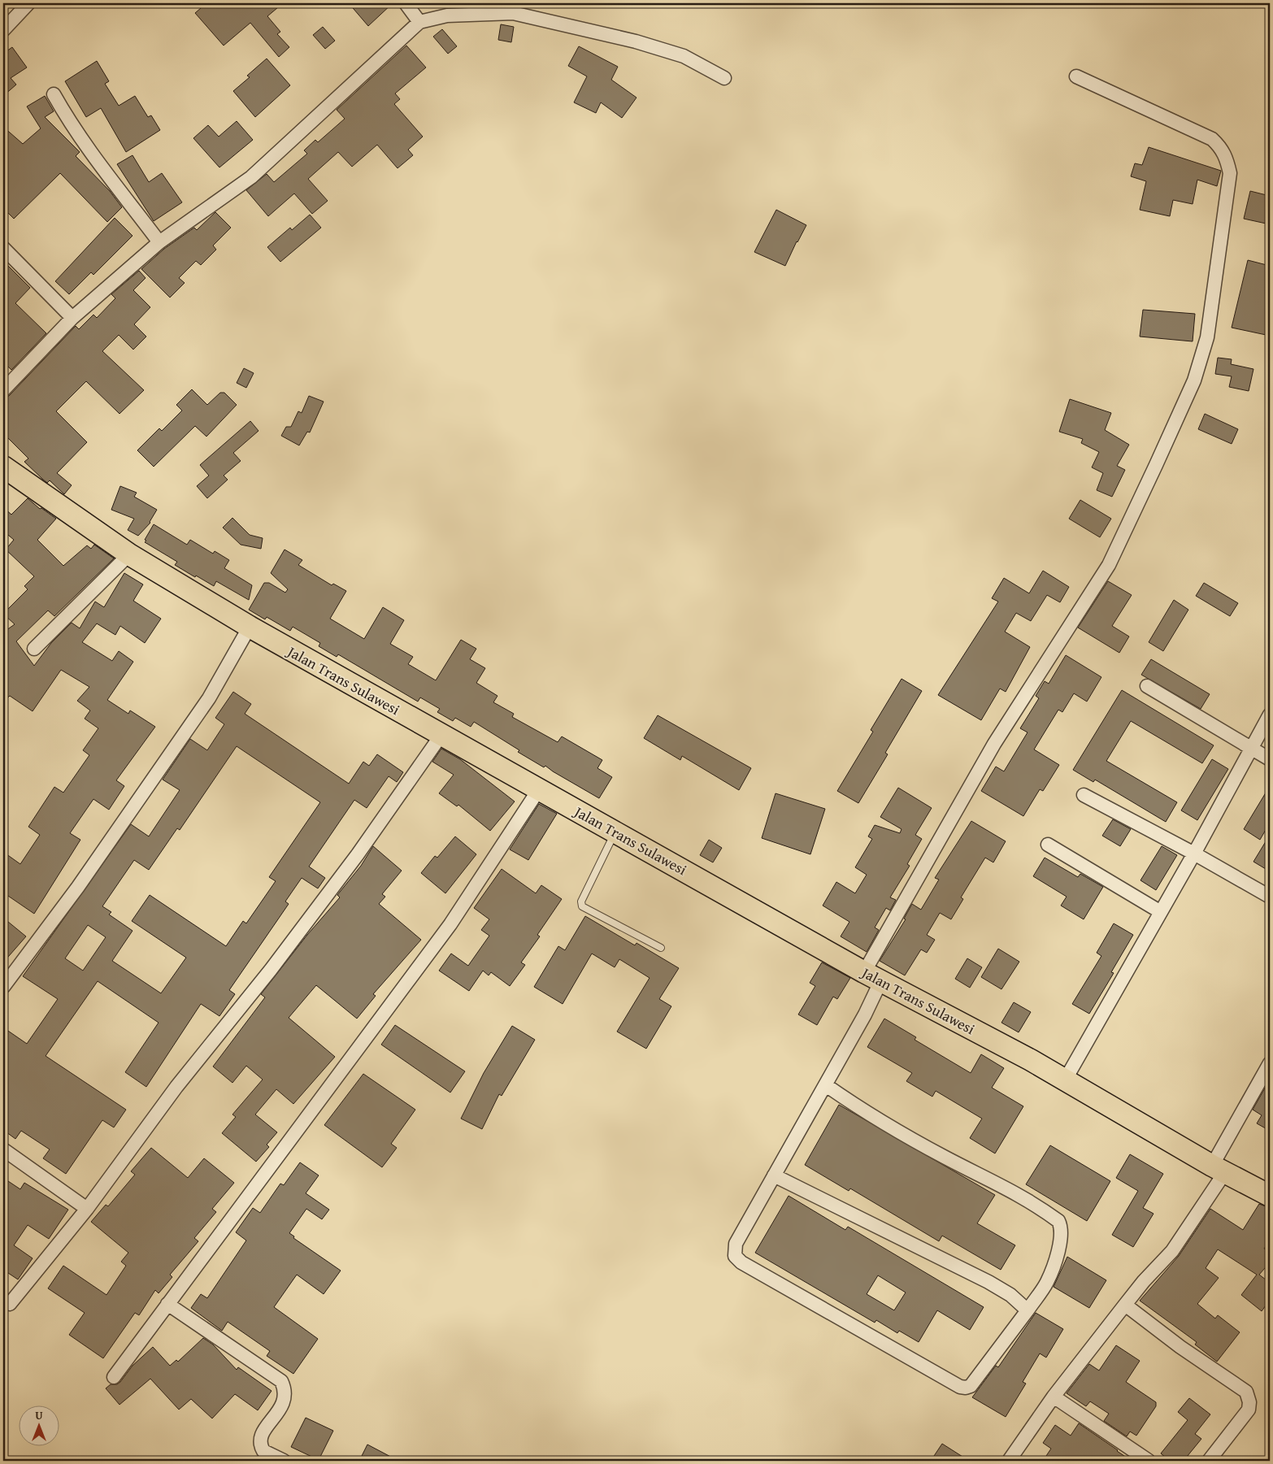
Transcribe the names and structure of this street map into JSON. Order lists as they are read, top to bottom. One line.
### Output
{"streets":{"highway":["Jalan Trans Sulawesi"]},"north":"top"}
